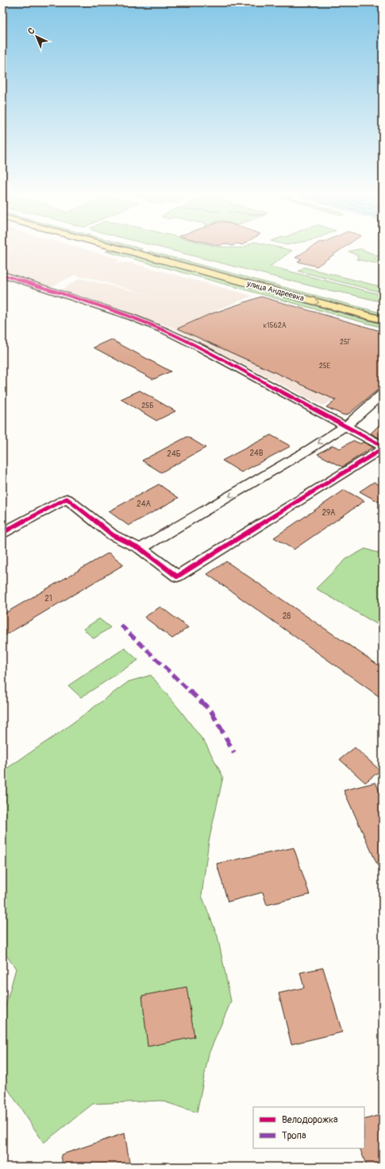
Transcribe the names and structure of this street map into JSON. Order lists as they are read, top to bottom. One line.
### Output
{"streets":{"main road":["улица Андреевка"]},"house_numbers":["к1562А","25Г","25Е","25Б","24В","24Б","24А","29А","21","28"],"legend":["Велодорожка","Тропа"],"north":"top left"}
